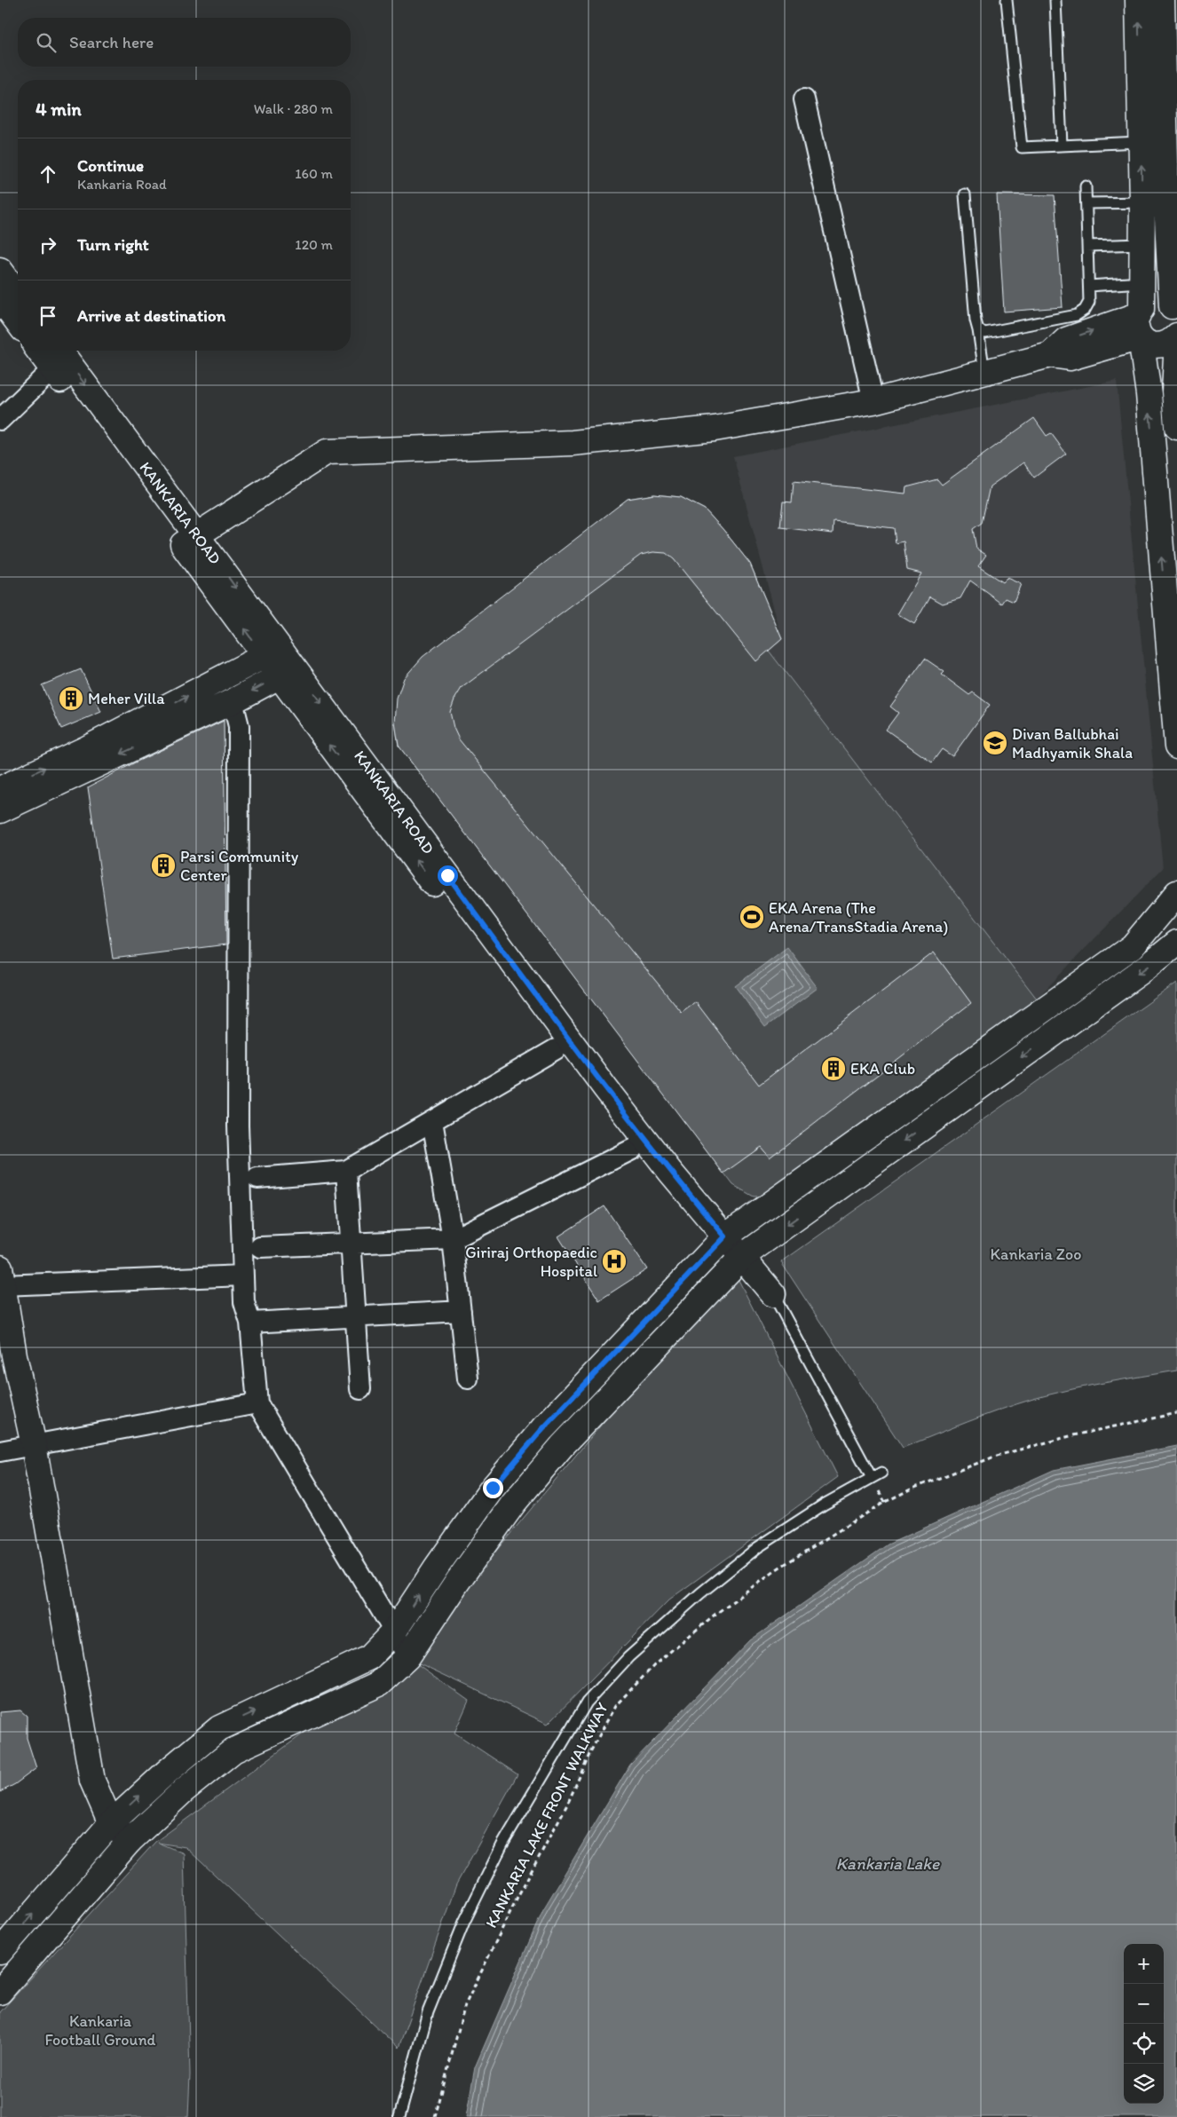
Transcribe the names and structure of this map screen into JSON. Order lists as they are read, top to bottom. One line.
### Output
{"streets":{"main road":["KANKARIA ROAD"],"path":["KANKARIA LAKE FRONT WALKWAY"]},"water":["Kankaria Lake"],"parks":["Kankaria Zoo","Kankaria Football Ground"],"places":{"building":["Meher Villa","Parsi Community Center","EKA Club"],"school or university":["Divan Ballubhai Madhyamik Shala"],"sports":["EKA Arena (The Arena/TransStadia Arena)"],"hospital":["Giriraj Orthopaedic Hospital"]},"page":{"search":"Search here","heading":["4 min","Walk · 280 m"],"list":[["Continue","Kankaria Road","160 m"],["Turn right","120 m"],"Arrive at destination"],"map_buttons":["+","−"]}}
